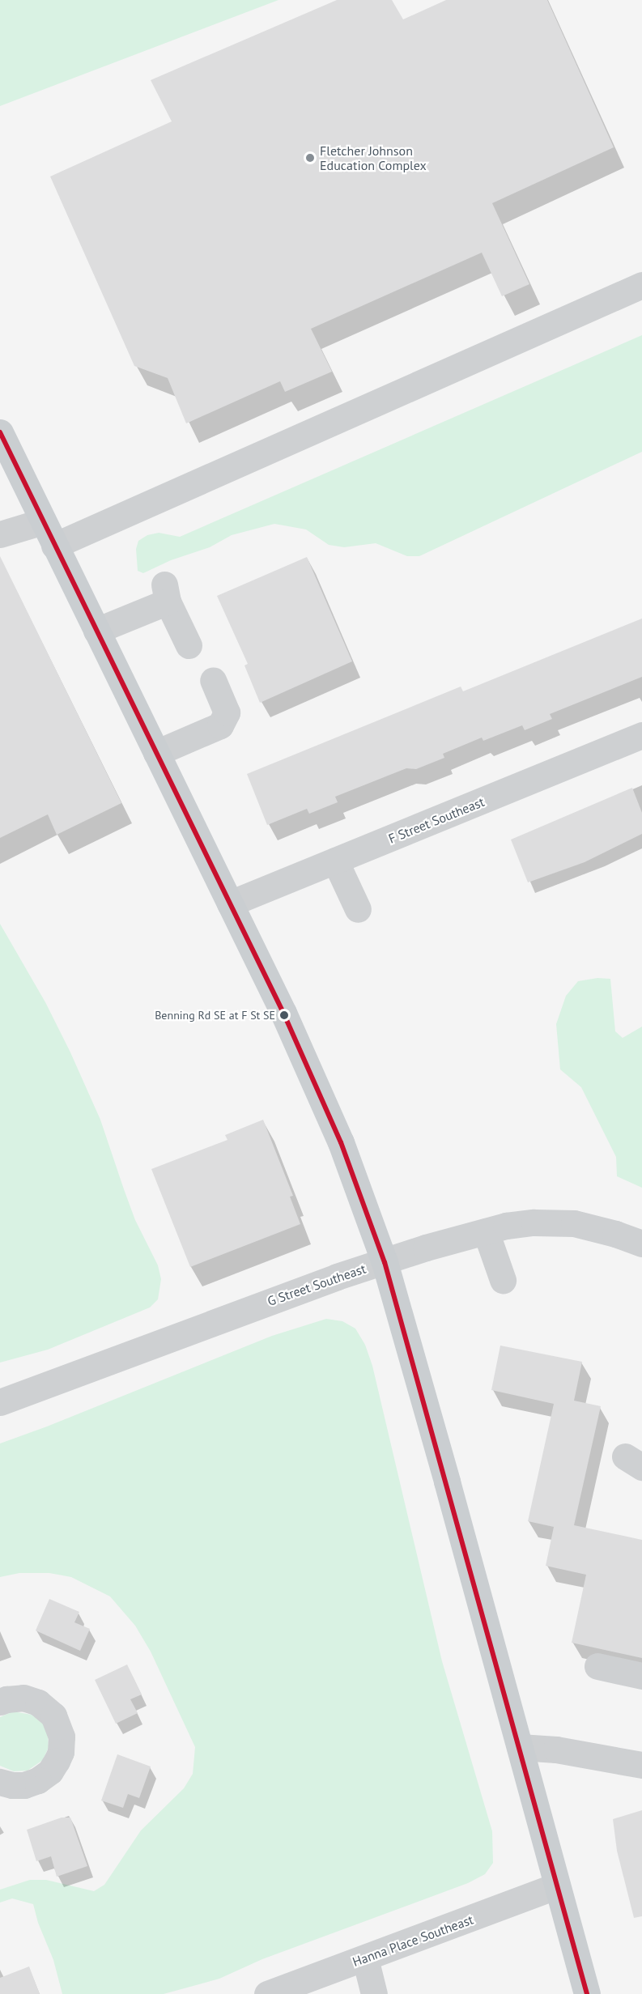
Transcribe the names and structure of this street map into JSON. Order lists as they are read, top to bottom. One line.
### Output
{"streets":{"street":["F Street Southeast","G Street Southeast","Hanna Place Southeast"]},"places":["Fletcher Johnson Education Complex","Benning Rd SE at F St SE"]}
